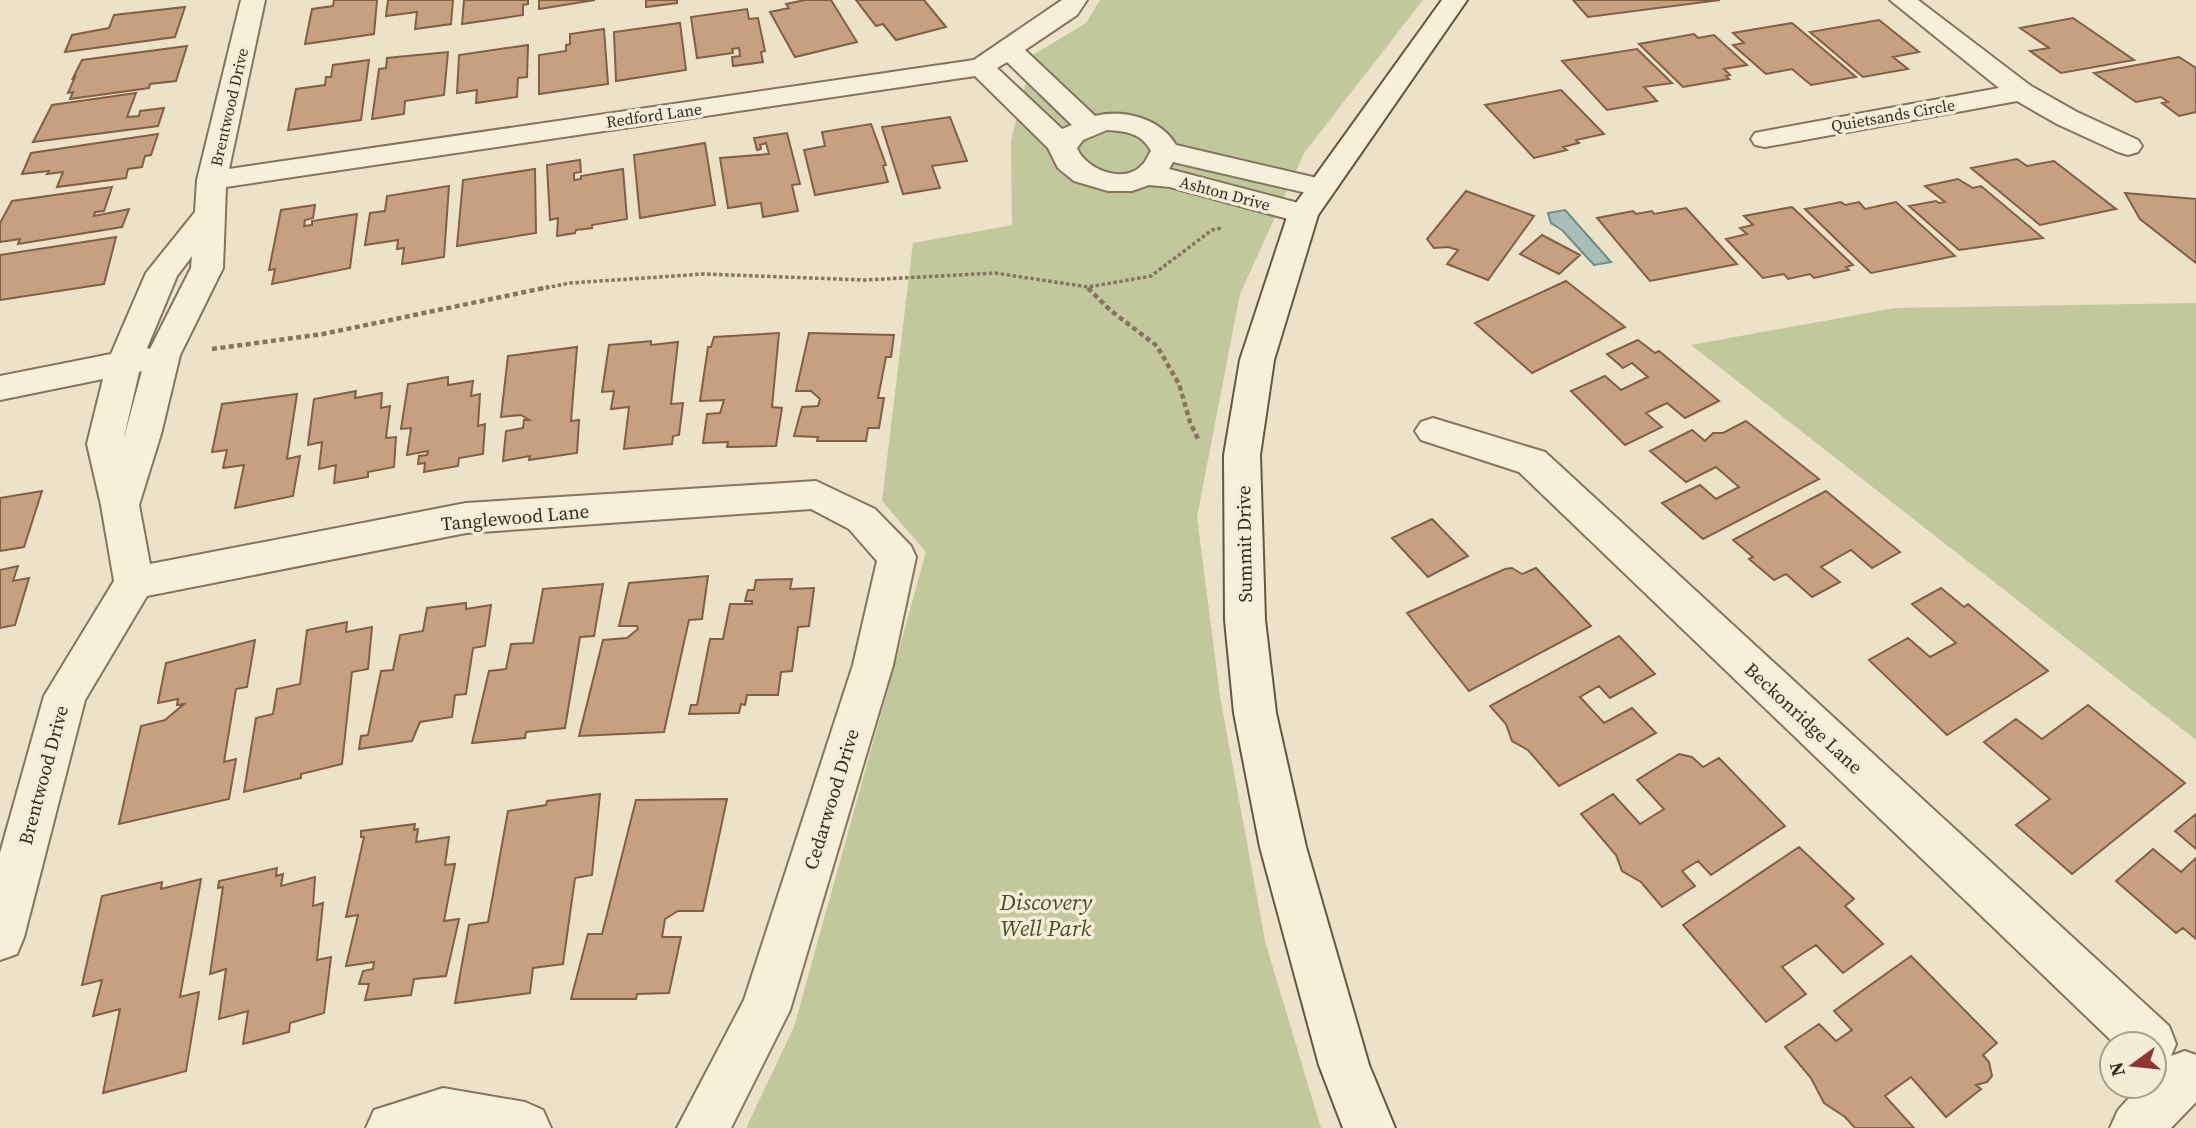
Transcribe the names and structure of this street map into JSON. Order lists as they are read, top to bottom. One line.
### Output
{"streets":{"street":["Brentwood Drive","Redford Lane","Quietsands Circle","Ashton Drive","Tanglewood Lane","Summit Drive","Beckonridge Lane","Cedarwood Drive"]},"crossings":[["Brentwood Drive","Redford Lane"],["Brentwood Drive","Tanglewood Lane"],["Redford Lane","Ashton Drive"],["Ashton Drive","Summit Drive"],["Tanglewood Lane","Cedarwood Drive"]],"parks":["Discovery Well Park"],"north":"left"}
